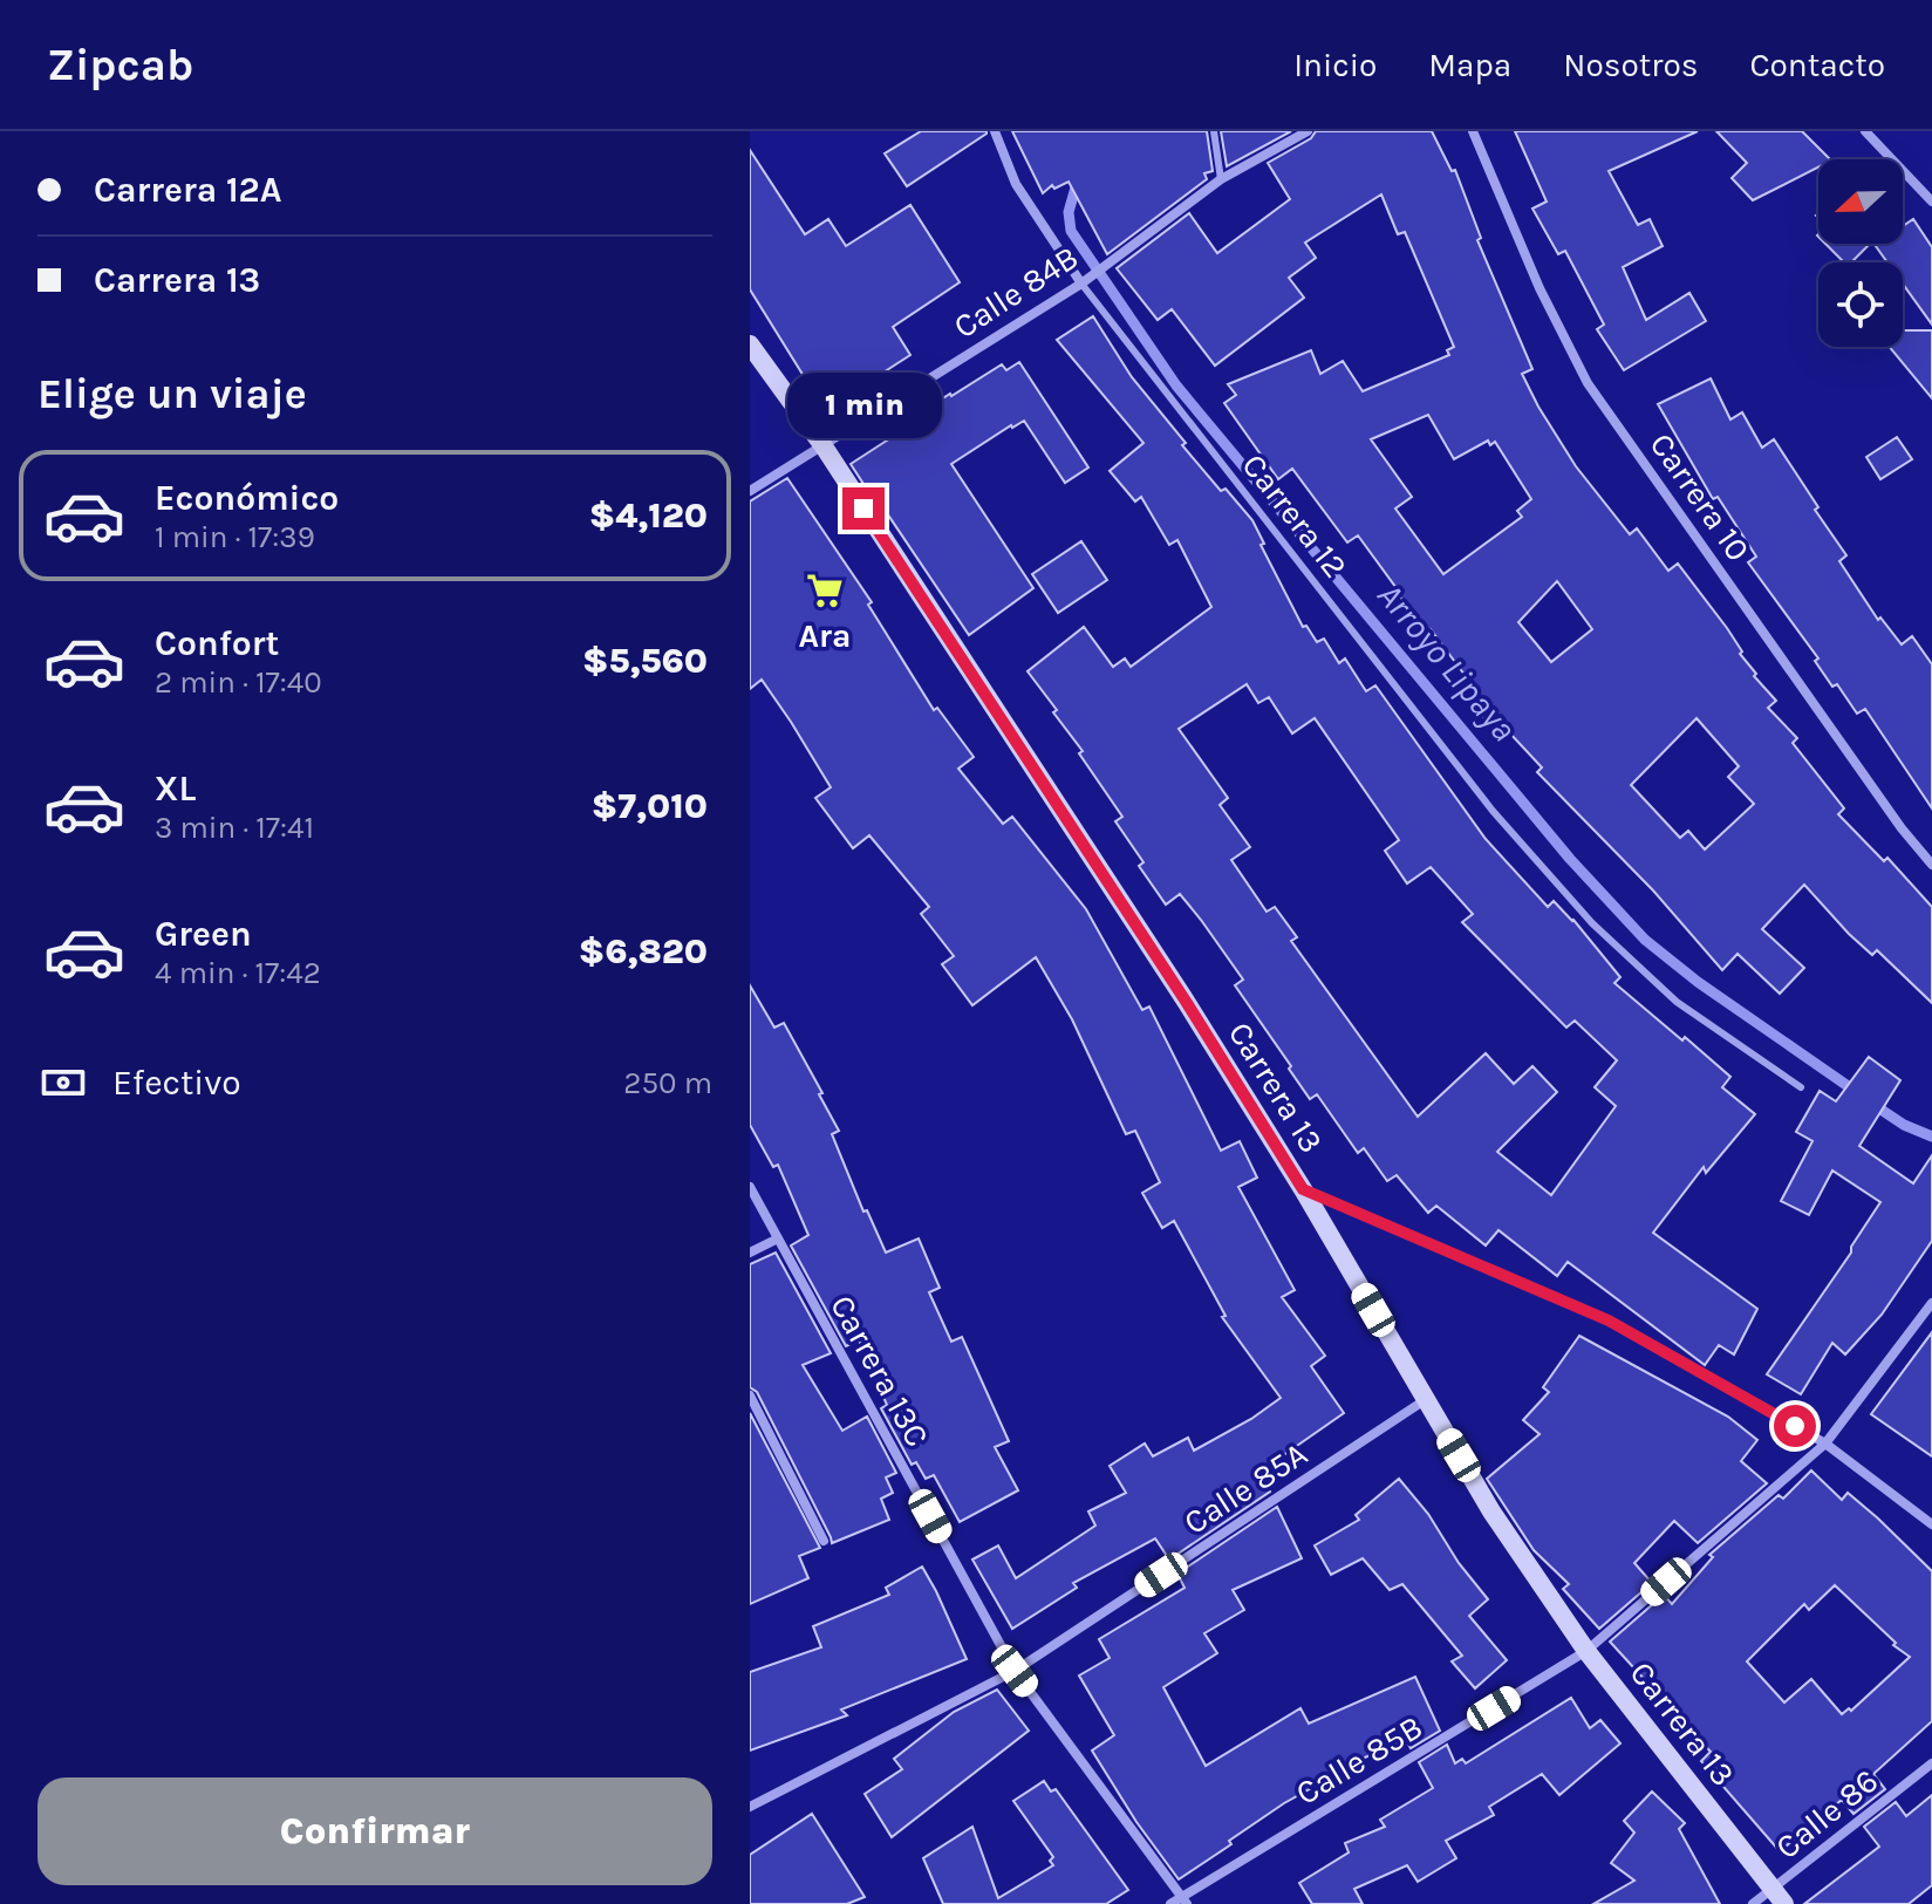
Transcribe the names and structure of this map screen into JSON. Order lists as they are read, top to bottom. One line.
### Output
{"streets":{"street":["Calle 84B","Carrera 10","Carrera 12","Carrera 13","Carrera 13C","Calle 85A","Calle 85B","Calle 86"]},"crossings":[["Calle 84B","Carrera 12"],["Calle 84B","Carrera 13"],["Carrera 13","Calle 85A"],["Carrera 13","Calle 85B"],["Carrera 13","Calle 86"],["Carrera 13C","Calle 85A"],["Carrera 13C","Calle 85B"]],"water":["Arroyo Lipaya"],"places":{"supermarket":["Ara"]},"north":"left","page":{"header":"Zipcab","nav":["Inicio","Mapa","Nosotros","Contacto"],"banner":["Carrera 12A","Carrera 13"],"heading":"Elige un viaje","bubble":"1 min","list":[{"name":"Económico","note":"1 min · 17:39","value":"$4,120"},{"name":"Confort","note":"2 min · 17:40","value":"$5,560"},{"name":"XL","note":"3 min · 17:41","value":"$7,010"},{"name":"Green","note":"4 min · 17:42","value":"$6,820"}],"pay":["Efectivo","250 m"],"buttons":"Confirmar"}}
